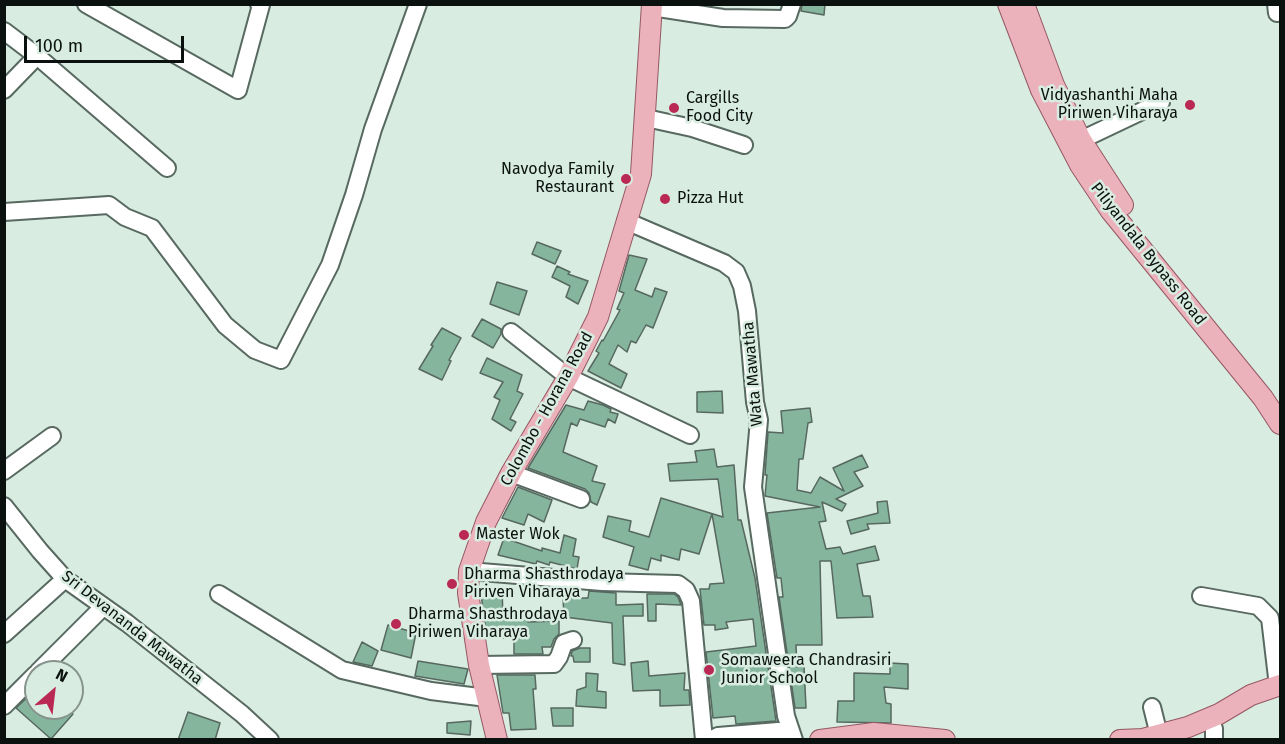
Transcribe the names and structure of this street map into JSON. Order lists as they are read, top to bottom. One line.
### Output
{"streets":{"main road":["Piliyandala Bypass Road","Colombo - Horana Road"],"street":["Wata Mawatha","Sri Devananda Mawatha"]},"crossings":[["Wata Mawatha","Colombo - Horana Road"]],"places":["Vidyashanthi Maha Piriwen Viharaya","Cargills Food City","Navodya Family Restaurant","Pizza Hut","Master Wok","Dharma Shasthrodaya Piriven Viharaya","Dharma Shasthrodaya Piriwen Viharaya","Somaweera Chandrasiri Junior School"],"scale_bar":"100 m","north":"top right"}
